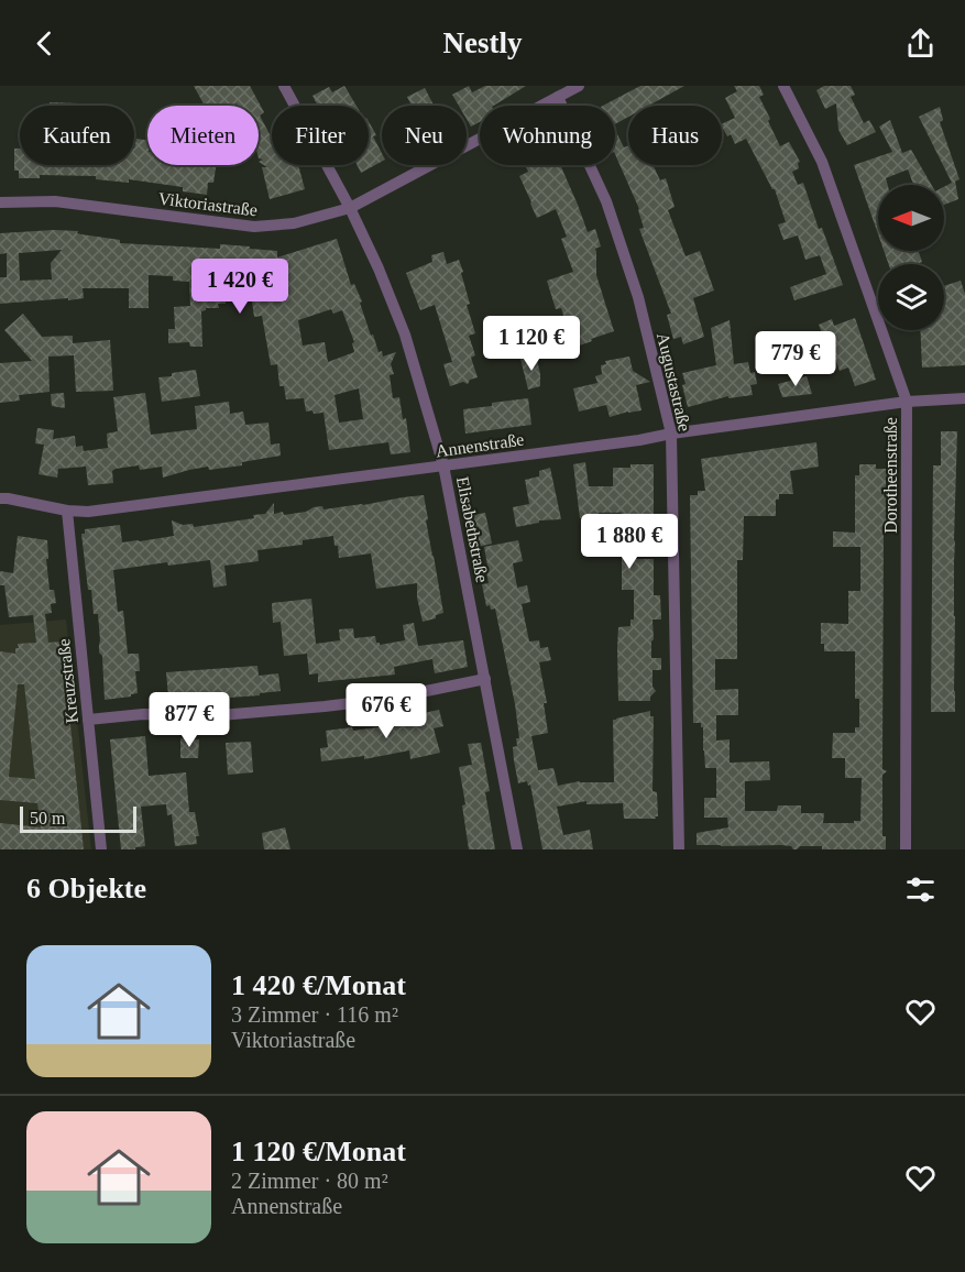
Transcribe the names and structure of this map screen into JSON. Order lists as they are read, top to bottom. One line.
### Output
{"streets":{"street":["Viktoriastraße","Augustastraße","Annenstraße","Dorotheenstraße","Elisabethstraße","Kreuzstraße"]},"crossings":[["Viktoriastraße","Augustastraße"],["Viktoriastraße","Elisabethstraße"],["Augustastraße","Annenstraße"],["Annenstraße","Dorotheenstraße"],["Annenstraße","Elisabethstraße"],["Annenstraße","Kreuzstraße"]],"scale_bar":"50 m","north":"left","page":{"header":"Nestly","chip":["Kaufen","Mieten","Filter","Neu","Wohnung","Haus"],"price":["1 420 €","1 120 €","779 €","1 880 €","676 €","877 €"],"scale":"50 m","heading":"6 Objekte","list":[{"name":"1 420 €/Monat","note":"3 Zimmer · 116 m² · Viktoriastraße"},{"name":"1 120 €/Monat","note":"2 Zimmer · 80 m² · Annenstraße"}]}}
